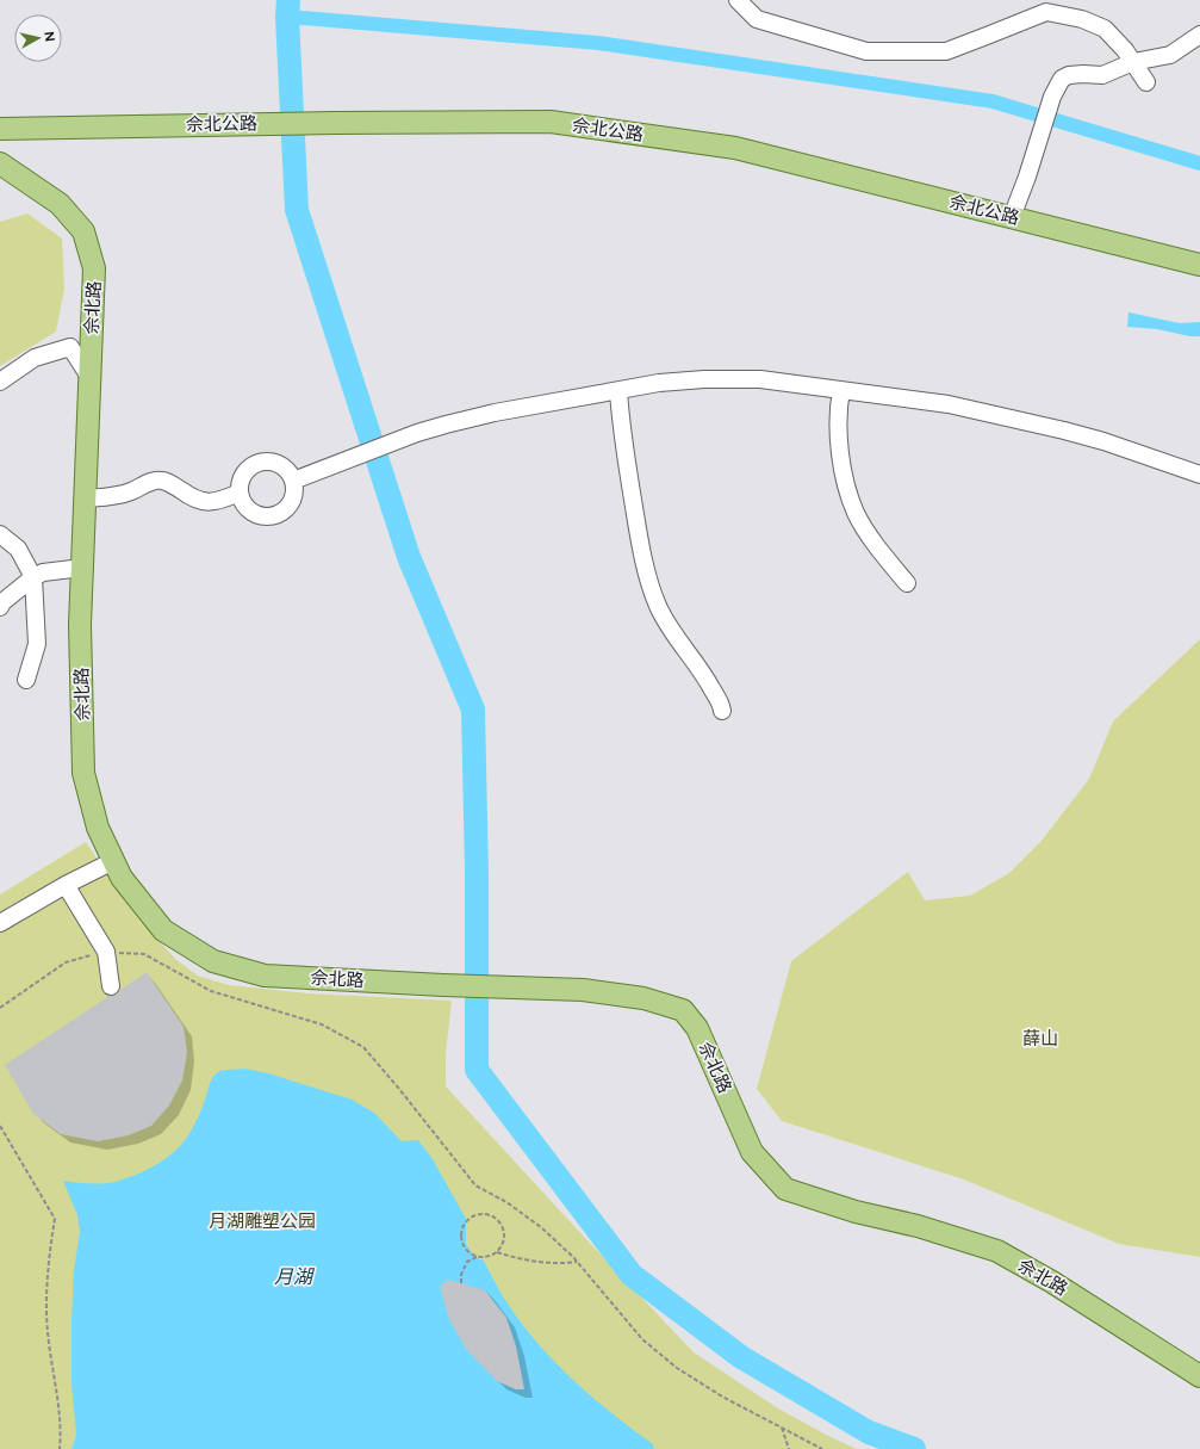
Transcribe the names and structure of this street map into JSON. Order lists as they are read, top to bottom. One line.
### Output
{"streets":{"main road":["佘北公路","佘北路"]},"water":["月湖"],"parks":["薛山","月湖雕塑公园"],"north":"right"}
